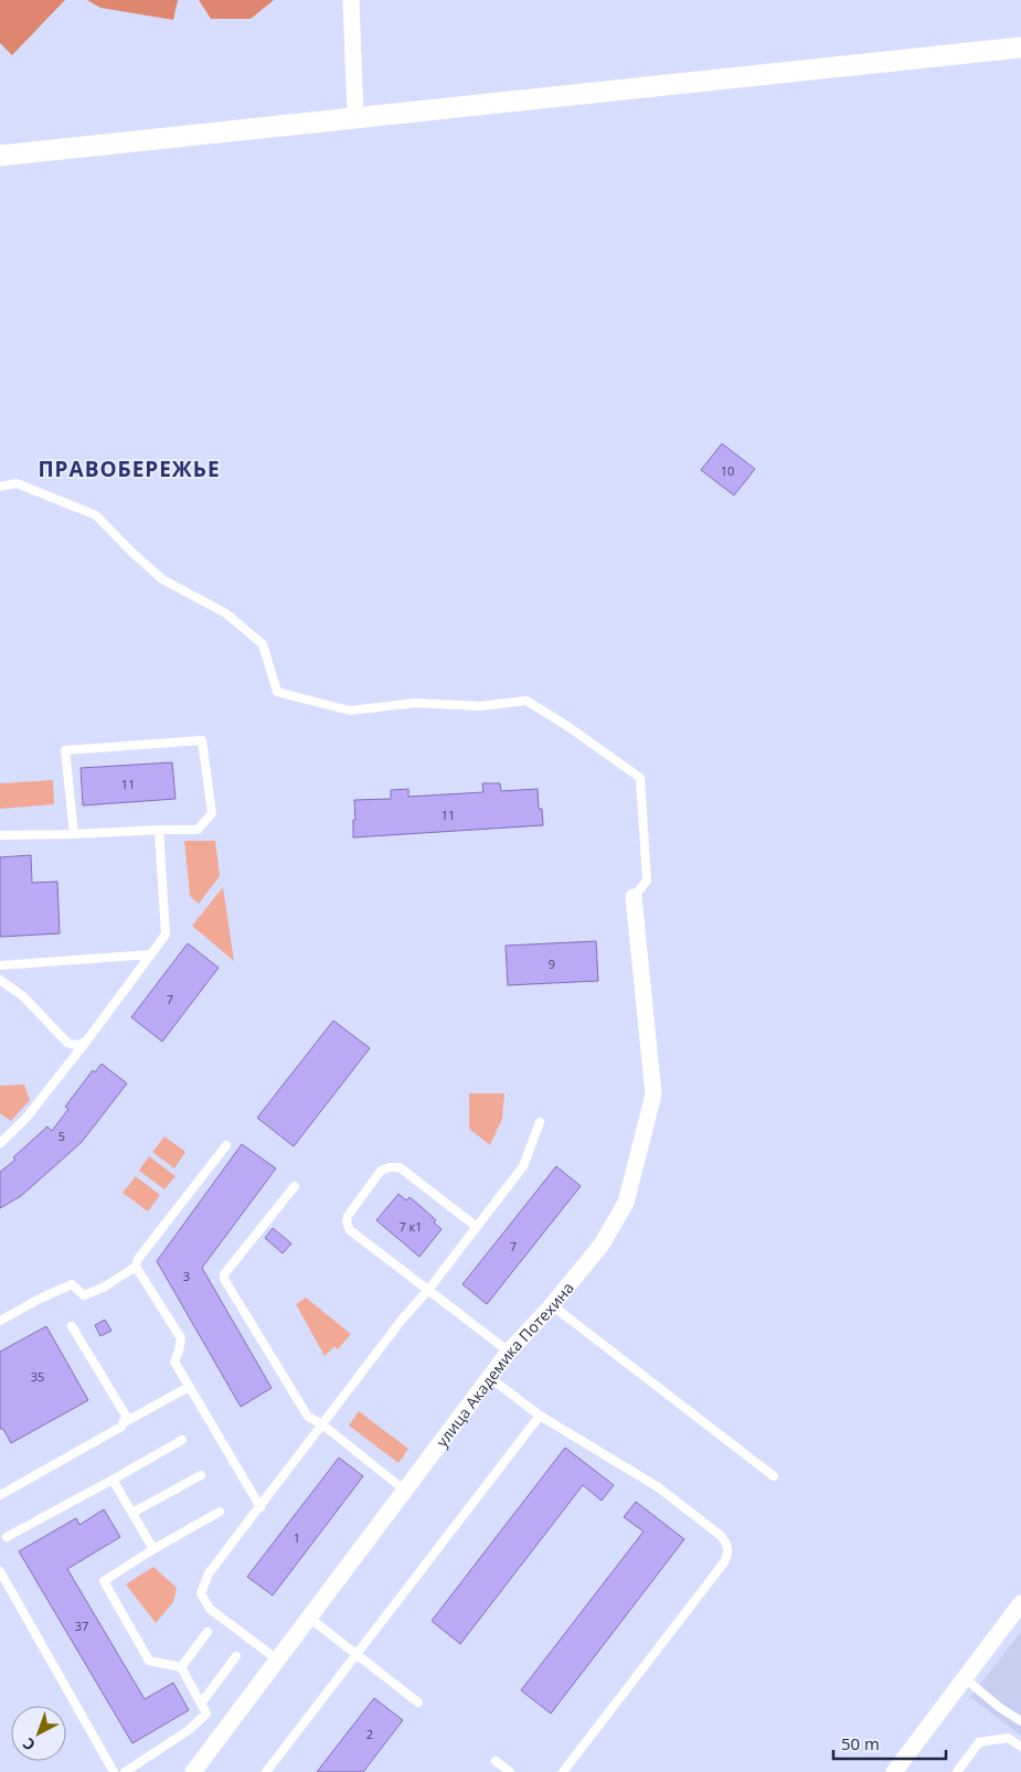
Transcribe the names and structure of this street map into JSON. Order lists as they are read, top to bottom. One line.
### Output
{"streets":{"street":["улица Академика Потехина"]},"districts":["ПРАВОБЕРЕЖЬЕ"],"house_numbers":["10","11","11","9","7","5","7 к1","7","3","35","1","37","2"],"scale_bar":"50 m","north":"bottom left"}
